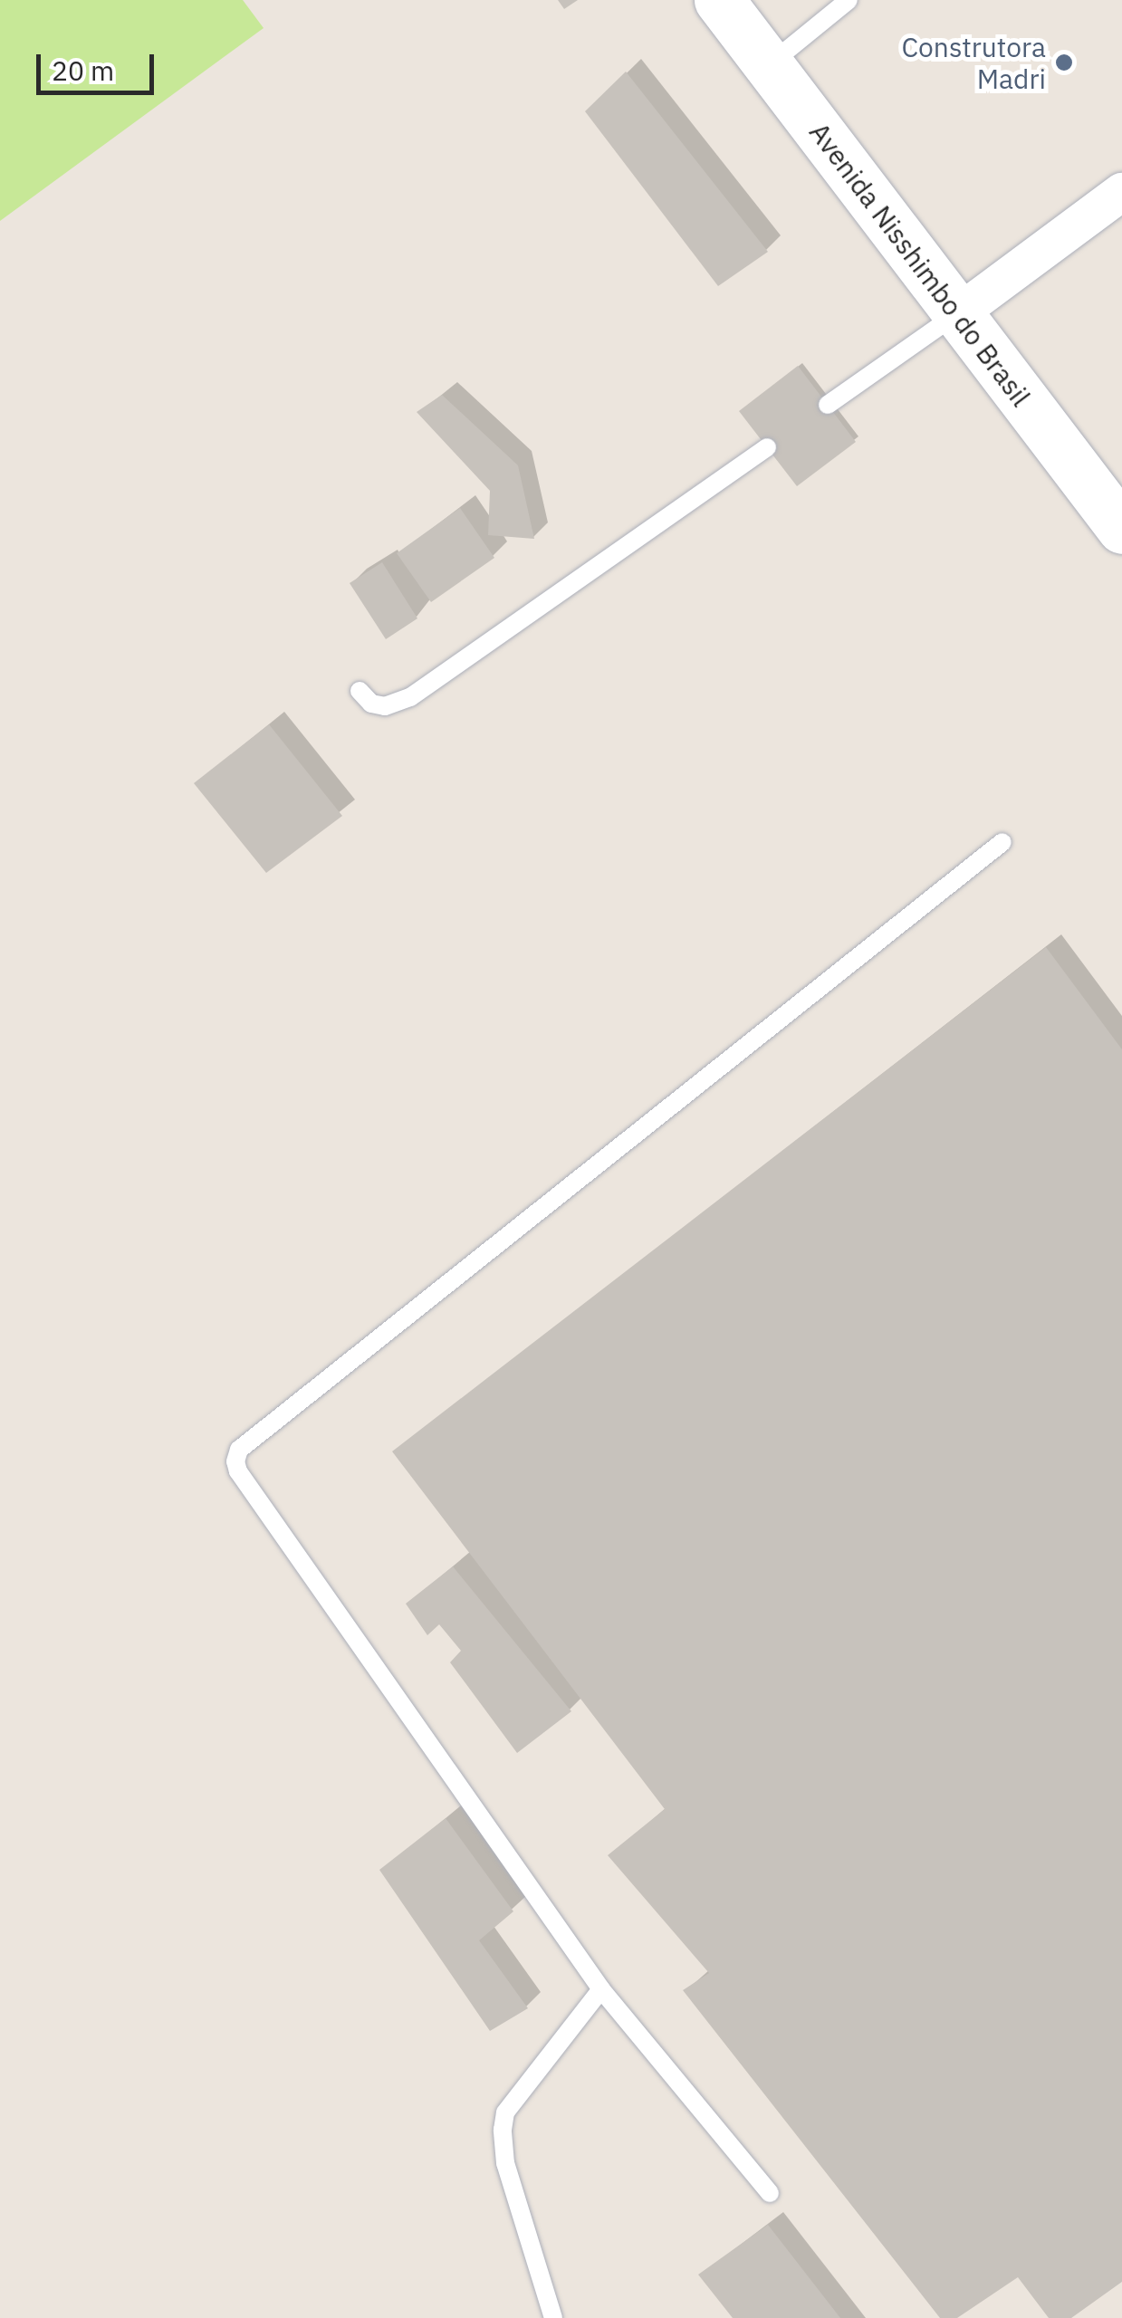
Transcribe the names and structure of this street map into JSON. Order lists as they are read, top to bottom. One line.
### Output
{"streets":{"main road":["Avenida Nisshimbo do Brasil"]},"places":["Construtora Madri"],"scale_bar":"20 m"}
